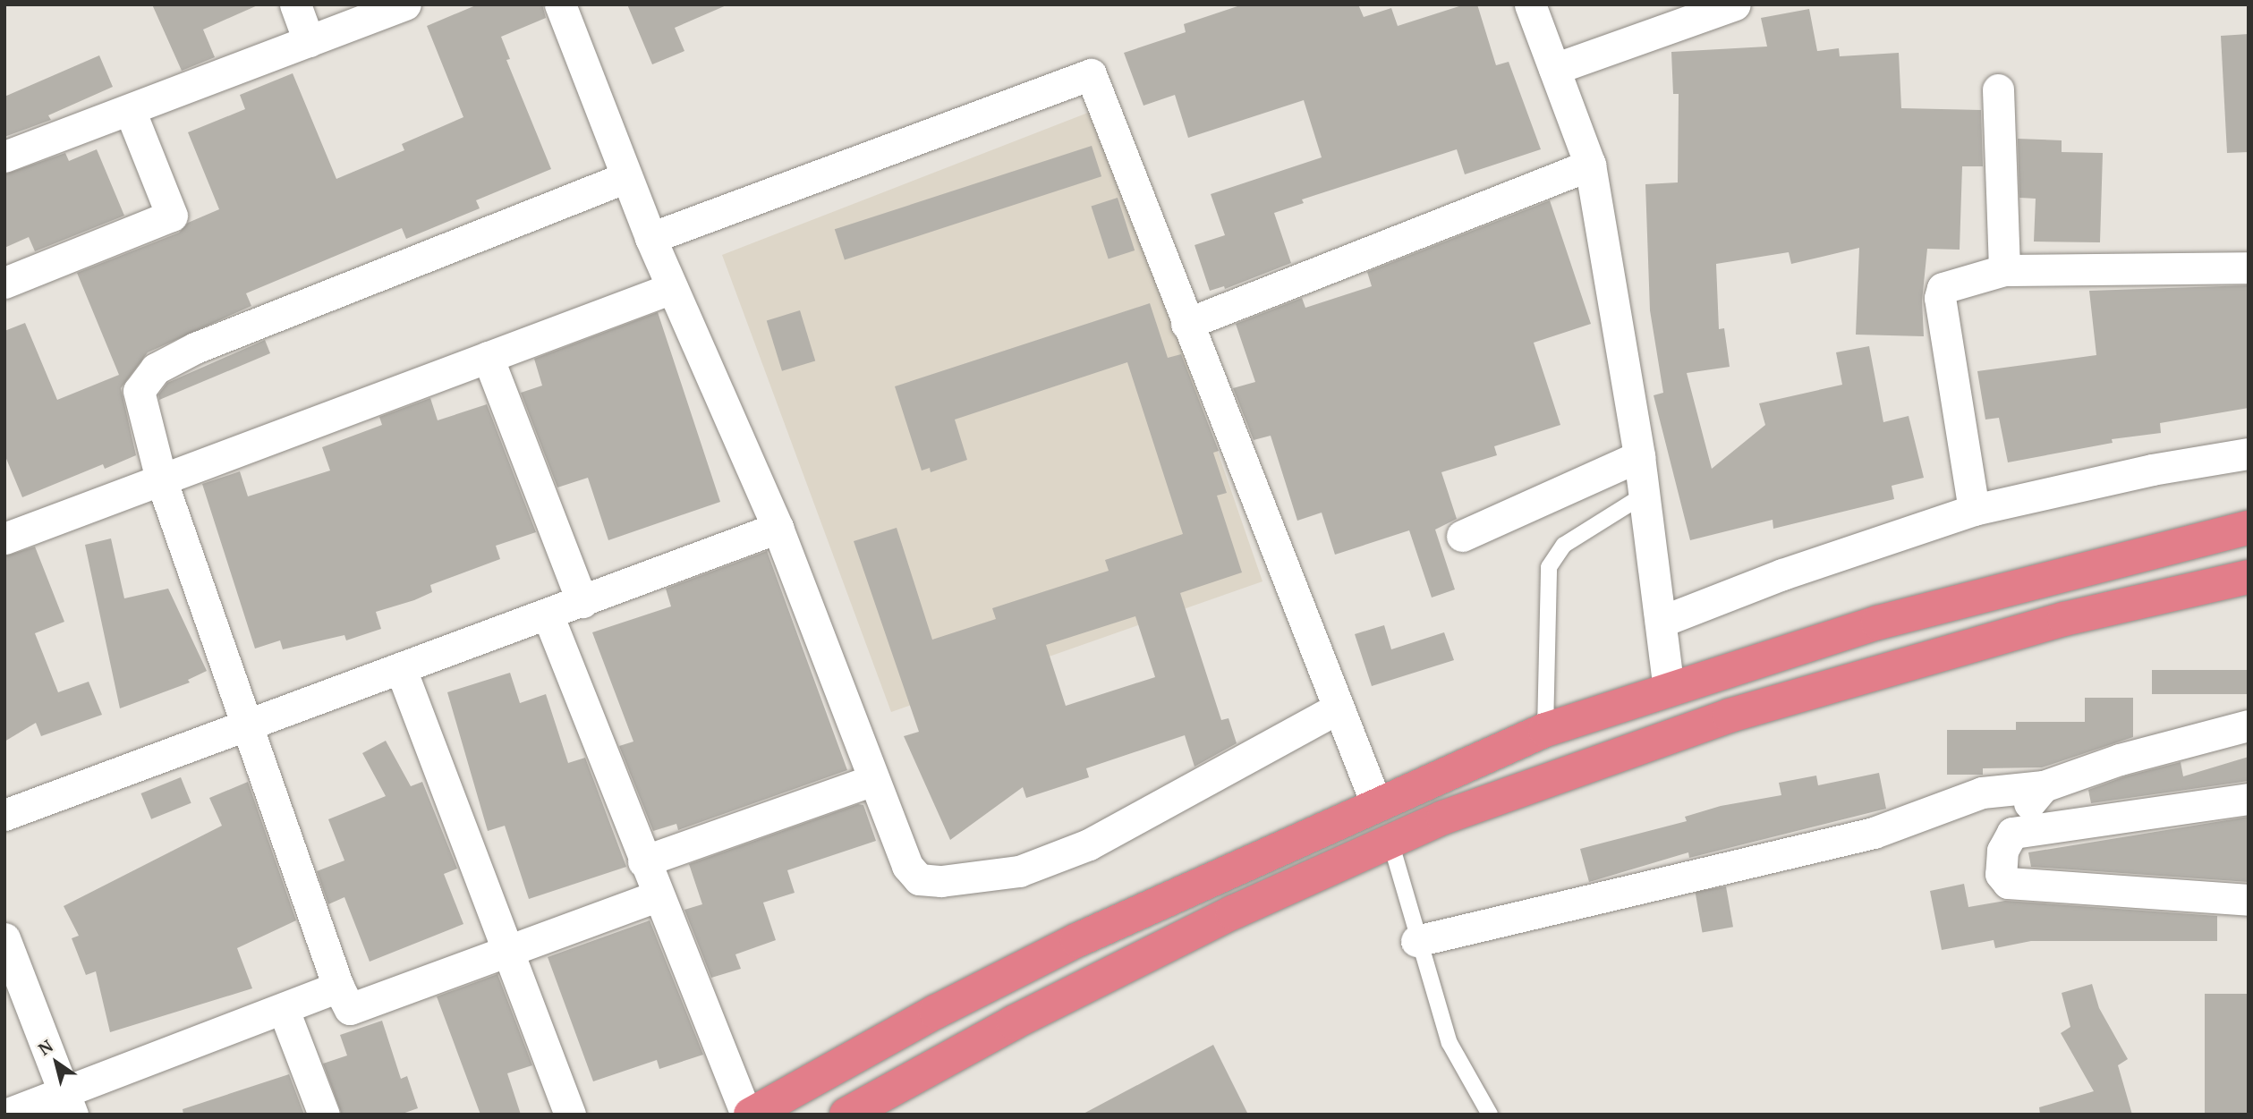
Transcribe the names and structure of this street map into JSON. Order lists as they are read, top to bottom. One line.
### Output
{"north":"top left"}
